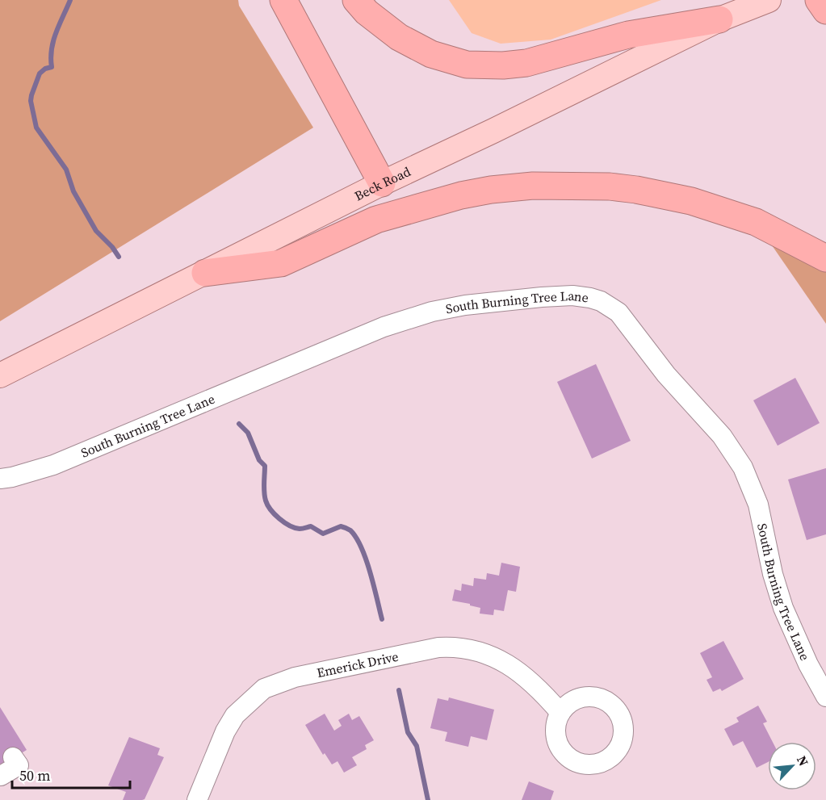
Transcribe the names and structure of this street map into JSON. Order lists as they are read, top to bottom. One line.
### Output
{"streets":{"main road":["Beck Road"],"street":["South Burning Tree Lane","Emerick Drive"]},"scale_bar":"50 m","north":"top right"}
